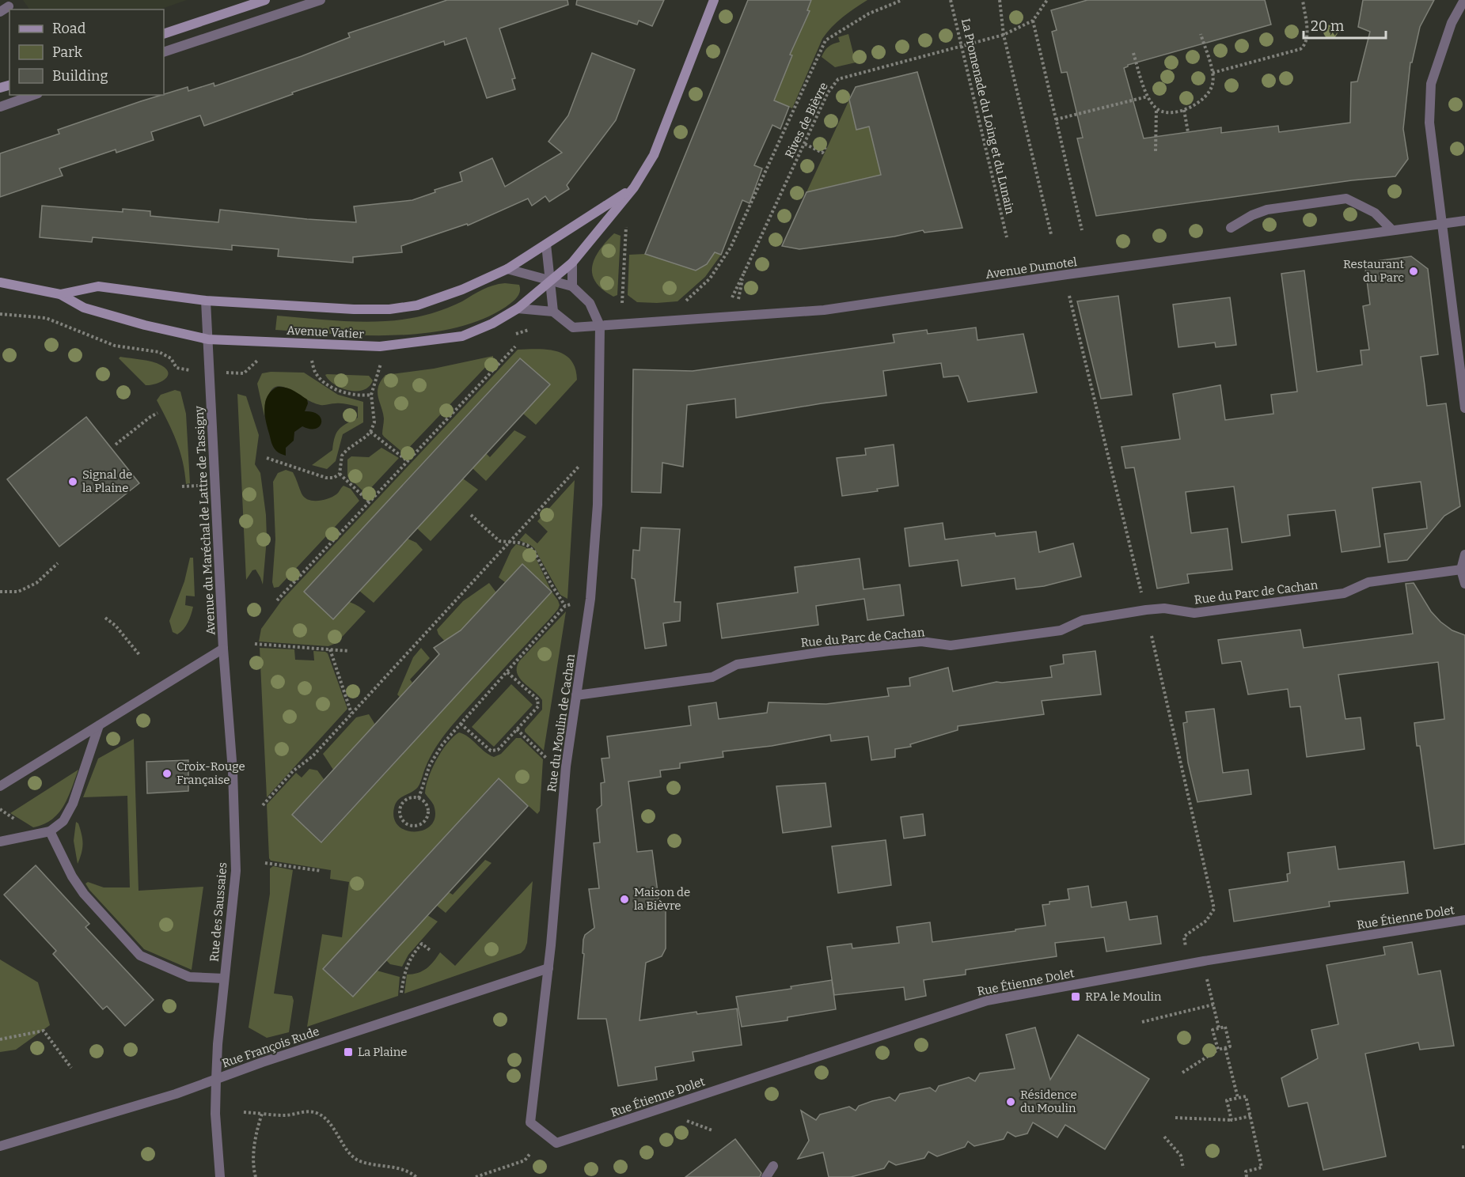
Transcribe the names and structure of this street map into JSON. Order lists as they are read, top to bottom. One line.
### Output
{"streets":{"main road":["Avenue Vatier"],"street":["Avenue Dumotel","Avenue du Maréchal de Lattre de Tassigny","Rue du Parc de Cachan","Rue du Moulin de Cachan","Rue des Saussaies","Rue Étienne Dolet","Rue François Rude"],"path":["La Promenade du Loing et du Lunain","Rives de Bièvre"]},"crossings":[["La Promenade du Loing et du Lunain","Rives de Bièvre"],["Avenue Dumotel","Rue du Moulin de Cachan"],["Avenue Vatier","Avenue du Maréchal de Lattre de Tassigny"],["Avenue du Maréchal de Lattre de Tassigny","Rue des Saussaies"],["Rue du Parc de Cachan","Rue du Moulin de Cachan"],["Rue du Moulin de Cachan","Rue Étienne Dolet"],["Rue du Moulin de Cachan","Rue François Rude"],["Rue des Saussaies","Rue François Rude"]],"places":{"other":["Restaurant du Parc","Signal de la Plaine","Croix-Rouge Française","Maison de la Bièvre","Résidence du Moulin"],"transit":["RPA le Moulin","La Plaine"]},"legend":["Road","Park","Building"],"scale_bar":"20 m"}
